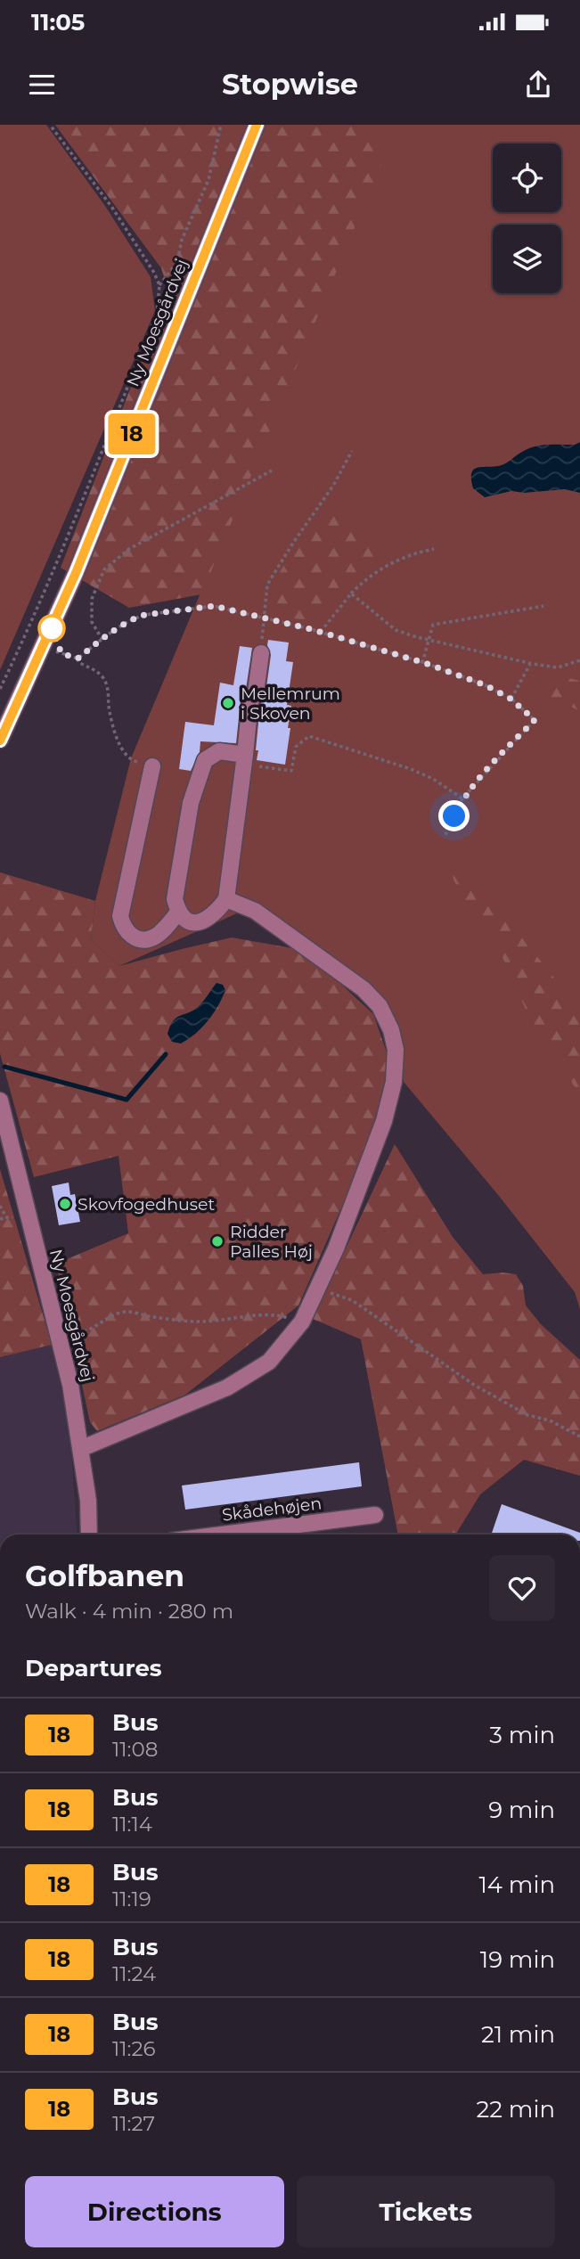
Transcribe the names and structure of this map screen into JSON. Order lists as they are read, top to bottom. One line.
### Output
{"streets":{"street":["Ny Moesgårdvej","Skådehøjen"]},"places":["Mellemrum i Skoven","Skovfogedhuset","Ridder Palles Høj"],"lines":["bus line 18"],"page":{"status":"11:05","header":"Stopwise","on_map":"18","heading":[["Golfbanen","Walk · 4 min · 280 m"],"Departures"],"list":[{"mark":"18","name":"Bus","note":"11:08","value":"3 min"},{"mark":"18","name":"Bus","note":"11:14","value":"9 min"},{"mark":"18","name":"Bus","note":"11:19","value":"14 min"},{"mark":"18","name":"Bus","note":"11:24","value":"19 min"},{"mark":"18","name":"Bus","note":"11:26","value":"21 min"},{"mark":"18","name":"Bus","note":"11:27","value":"22 min"}],"buttons":["Directions","Tickets"]}}
